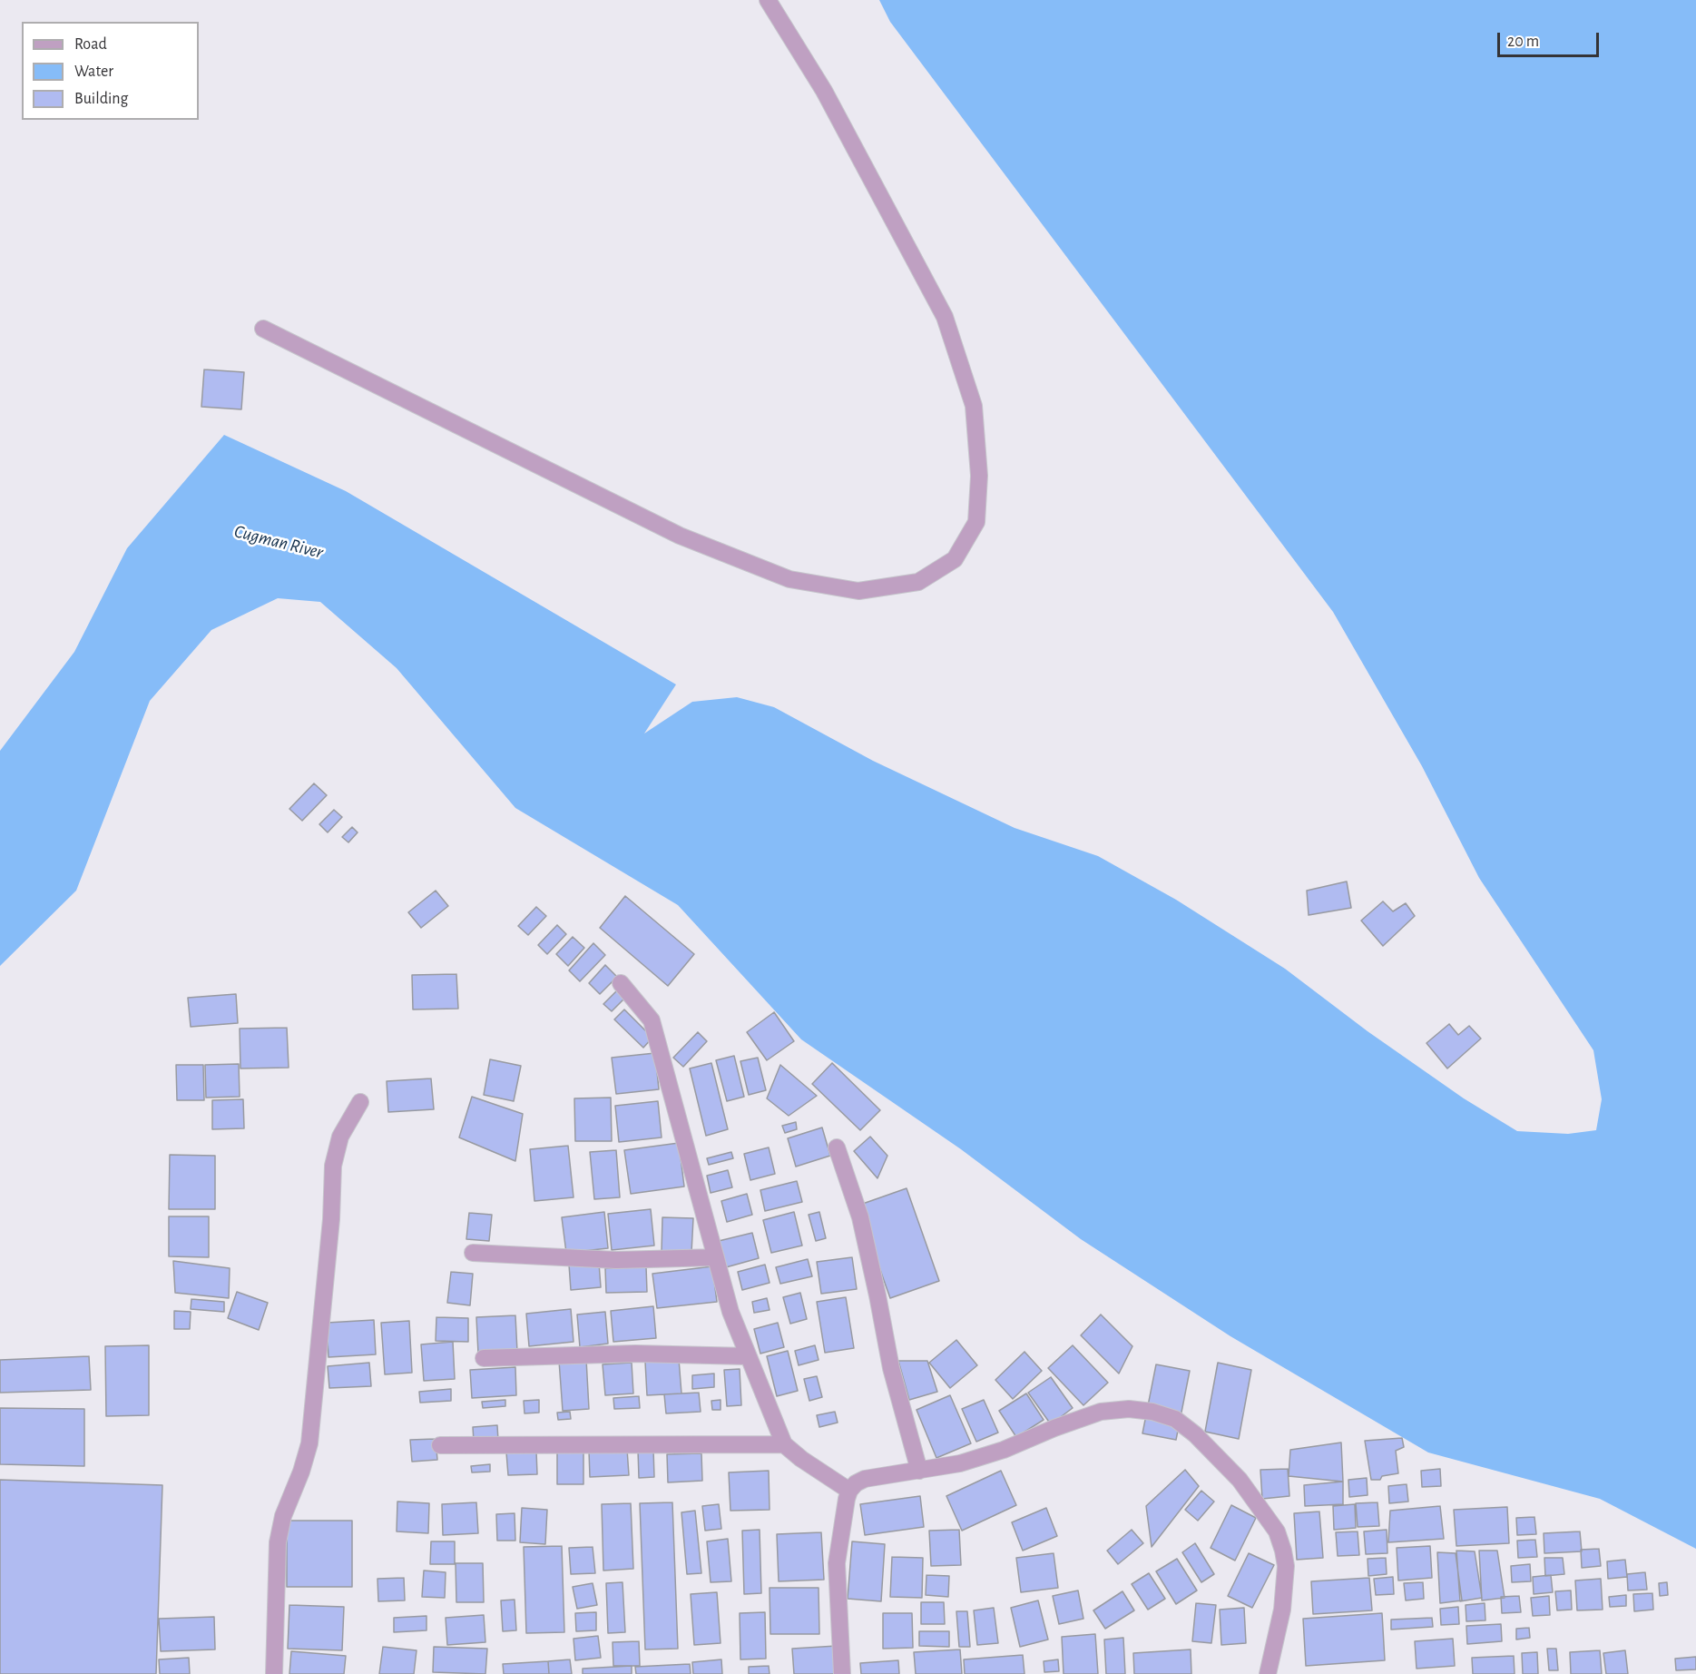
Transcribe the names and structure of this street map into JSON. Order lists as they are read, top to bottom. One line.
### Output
{"water":["Cugman River"],"legend":["Road","Water","Building"],"scale_bar":"20 m"}
